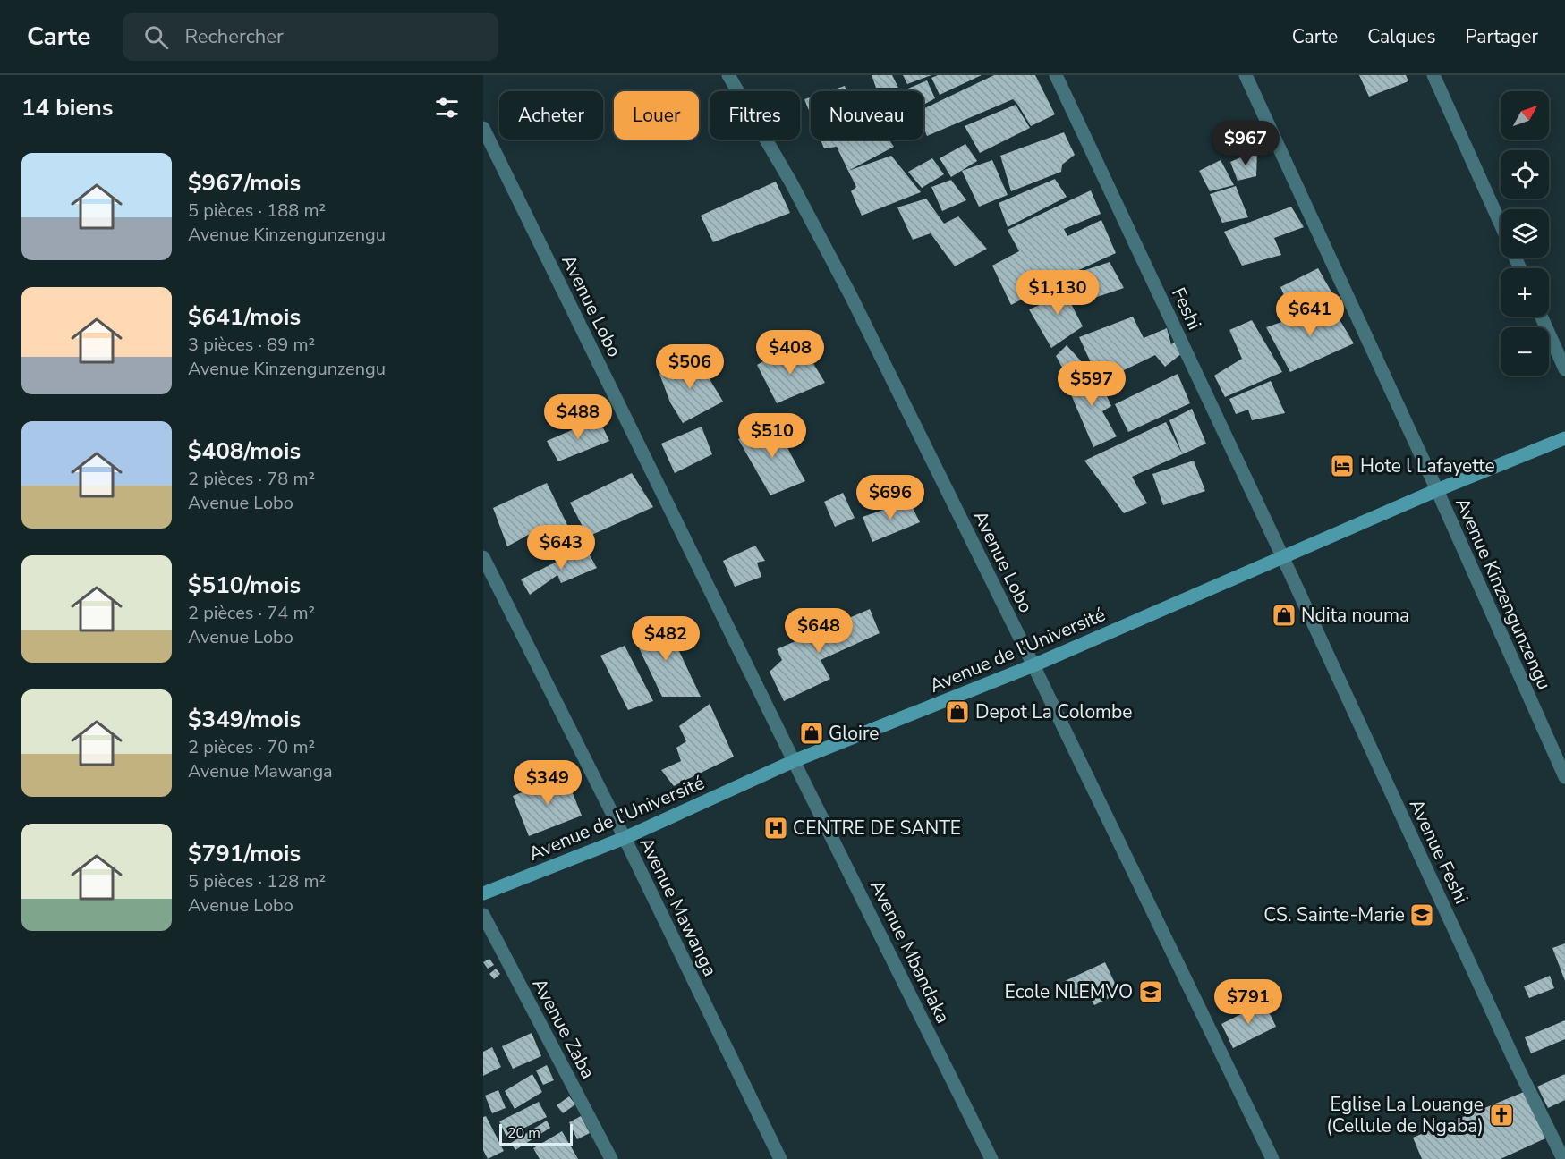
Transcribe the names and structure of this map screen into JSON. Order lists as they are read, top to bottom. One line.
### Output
{"streets":{"main road":["Avenue de l’Université"],"street":["Avenue Lobo","Feshi","Avenue Kinzengunzengu","Avenue Feshi","Avenue Mawanga","Avenue Mbandaka","Avenue Zaba"]},"crossings":[["Avenue Lobo","Avenue de l’Université"],["Avenue Lobo","Avenue Mbandaka"],["Feshi","Avenue de l’Université"],["Feshi","Avenue Feshi"],["Avenue Kinzengunzengu","Avenue de l’Université"],["Avenue de l’Université","Avenue Feshi"],["Avenue de l’Université","Avenue Mawanga"],["Avenue de l’Université","Avenue Mbandaka"]],"places":{"hotel":["Hote l Lafayette"],"shop":["Ndita nouma","Depot La Colombe","Gloire"],"hospital":["CENTRE DE SANTE"],"school or university":["CS. Sainte-Marie","Ecole NLEMVO"],"church":["Eglise La Louange (Cellule de Ngaba)"]},"scale_bar":"20 m","north":"top right","page":{"header":"Carte","search":"Rechercher","nav":["Carte","Calques","Partager"],"heading":"14 biens","map_buttons":["+","−"],"chip":["Acheter","Louer","Filtres","Nouveau"],"price":["$967","$1,130","$641","$408","$506","$597","$488","$510","$696","$643","$648","$482","$349","$791"],"list":[{"name":"$967/mois","note":"5 pièces · 188 m² · Avenue Kinzengunzengu"},{"name":"$641/mois","note":"3 pièces · 89 m² · Avenue Kinzengunzengu"},{"name":"$408/mois","note":"2 pièces · 78 m² · Avenue Lobo"},{"name":"$510/mois","note":"2 pièces · 74 m² · Avenue Lobo"},{"name":"$349/mois","note":"2 pièces · 70 m² · Avenue Mawanga"},{"name":"$791/mois","note":"5 pièces · 128 m² · Avenue Lobo"}],"scale":"20 m"}}
